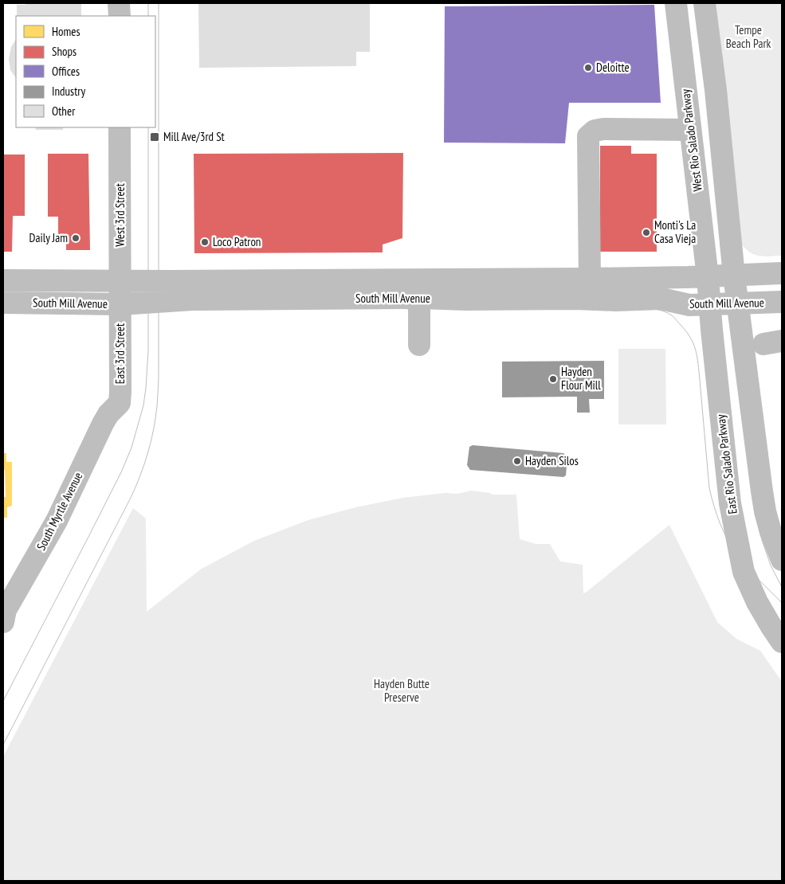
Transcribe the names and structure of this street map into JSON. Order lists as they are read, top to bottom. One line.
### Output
{"streets":{"main road":["West Rio Salado Parkway","West 3rd Street","South Mill Avenue","East 3rd Street","East Rio Salado Parkway","South Myrtle Avenue"]},"crossings":[["West Rio Salado Parkway","South Mill Avenue"],["West Rio Salado Parkway","East Rio Salado Parkway"],["West 3rd Street","South Mill Avenue"],["West 3rd Street","East 3rd Street"],["South Mill Avenue","East 3rd Street"],["South Mill Avenue","East Rio Salado Parkway"],["East 3rd Street","South Myrtle Avenue"]],"parks":["Tempe Beach Park","Hayden Butte Preserve"],"places":{"other":["Deloitte","Monti's La Casa Vieja","Daily Jam","Loco Patron","Hayden Flour Mill","Hayden Silos"],"transit":["Mill Ave/3rd St"]},"legend":["Homes","Shops","Offices","Industry","Other"]}
